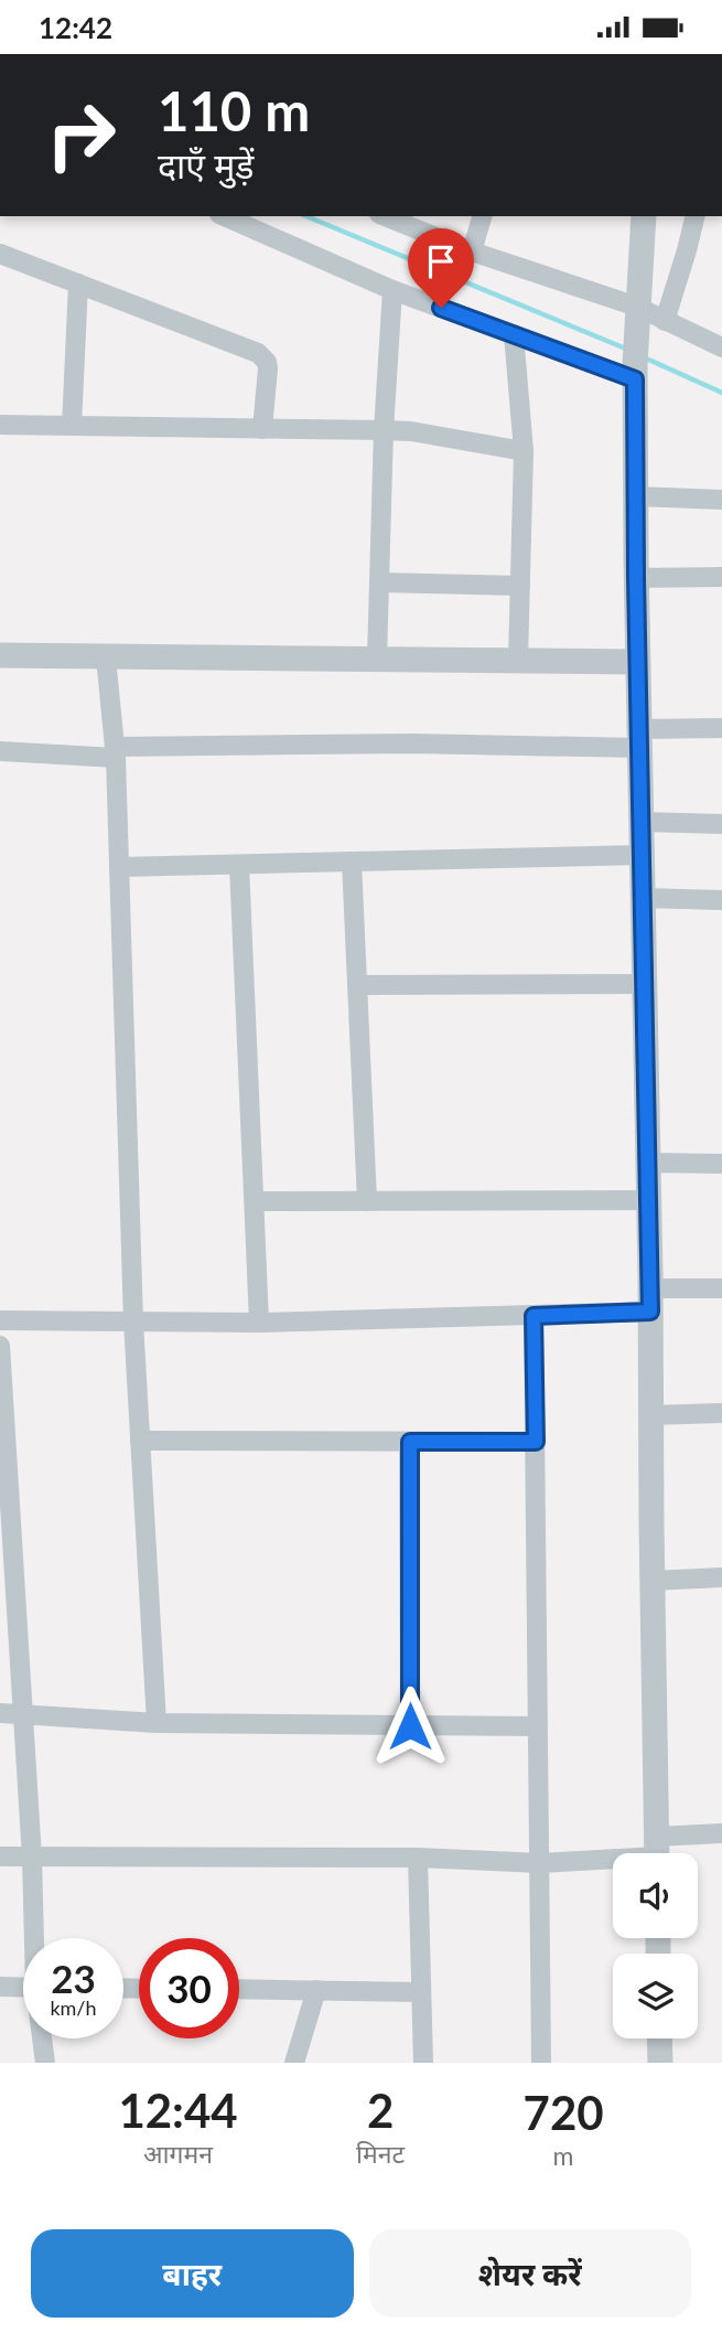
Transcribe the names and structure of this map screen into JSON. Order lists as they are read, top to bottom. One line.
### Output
{"page":{"status":"12:42","turn":["110 m","दाएँ मुड़ें"],"speed":"23 km/h","limit":"30","eta":["12:44","आगमन","2","मिनट","720","m"],"buttons":["बाहर","शेयर करें"]}}
